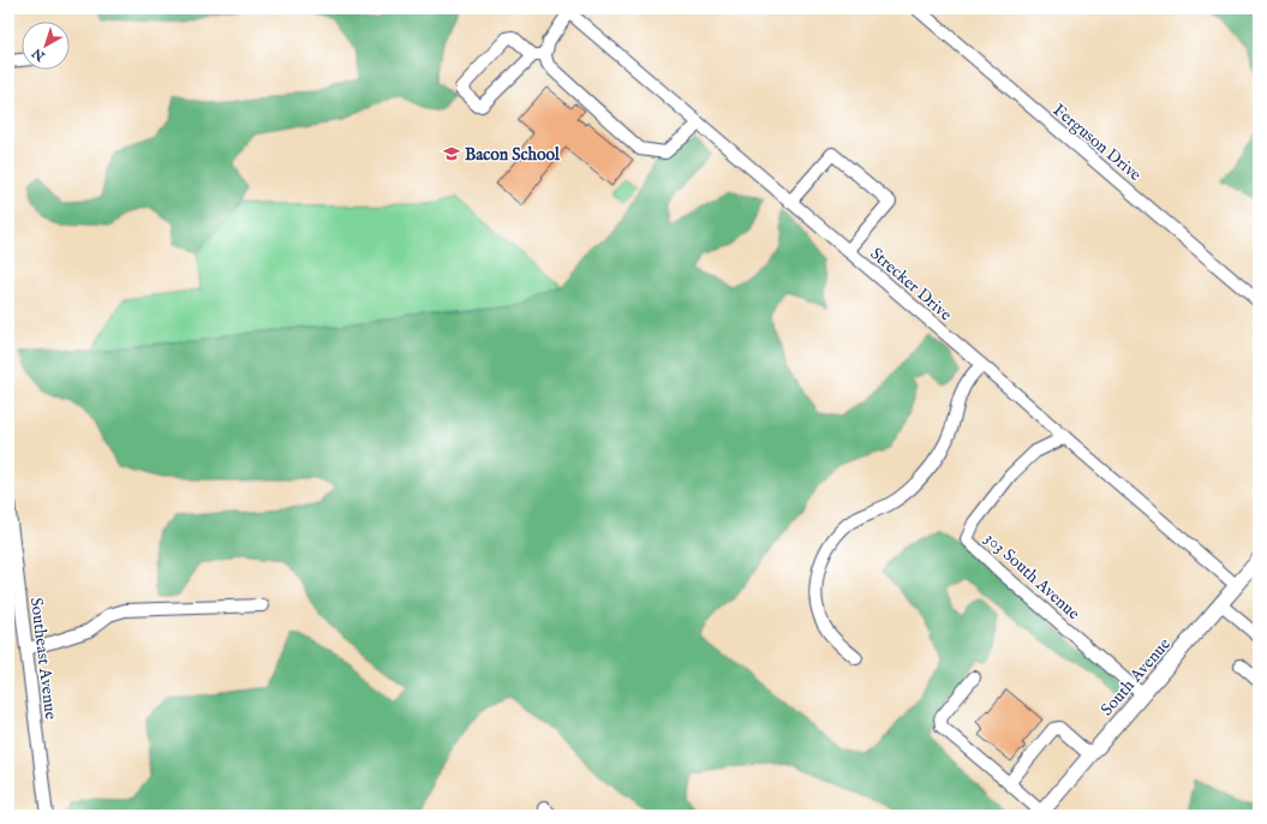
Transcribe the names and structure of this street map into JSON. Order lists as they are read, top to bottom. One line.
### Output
{"streets":{"main road":["South Avenue"],"street":["Ferguson Drive","Strecker Drive","303 South Avenue","Southeast Avenue"]},"crossings":[["Strecker Drive","303 South Avenue"],["Strecker Drive","South Avenue"],["303 South Avenue","South Avenue"]],"places":{"school or university":["Bacon School"]},"north":"bottom left"}
